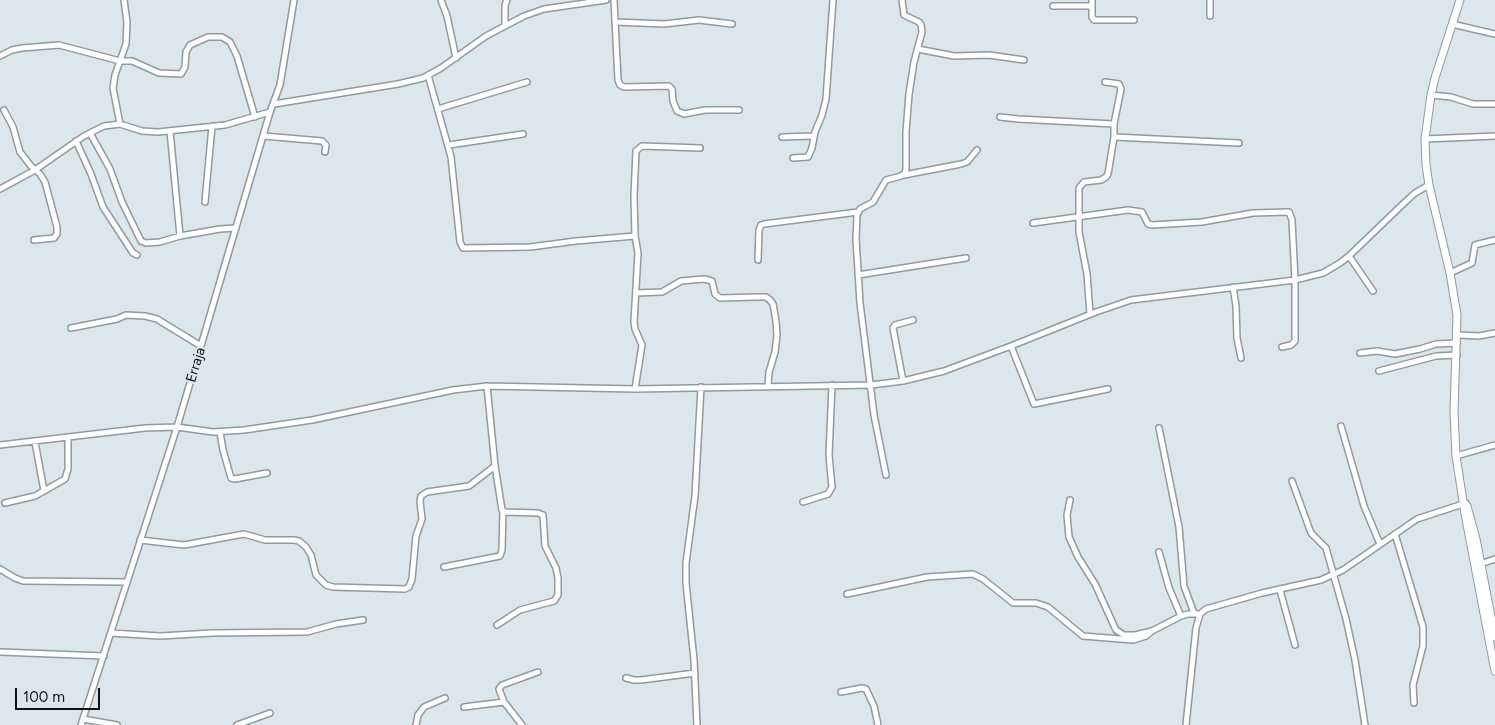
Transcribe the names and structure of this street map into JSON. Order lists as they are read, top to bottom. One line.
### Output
{"streets":{"street":["Erraja"]},"scale_bar":"100 m"}
